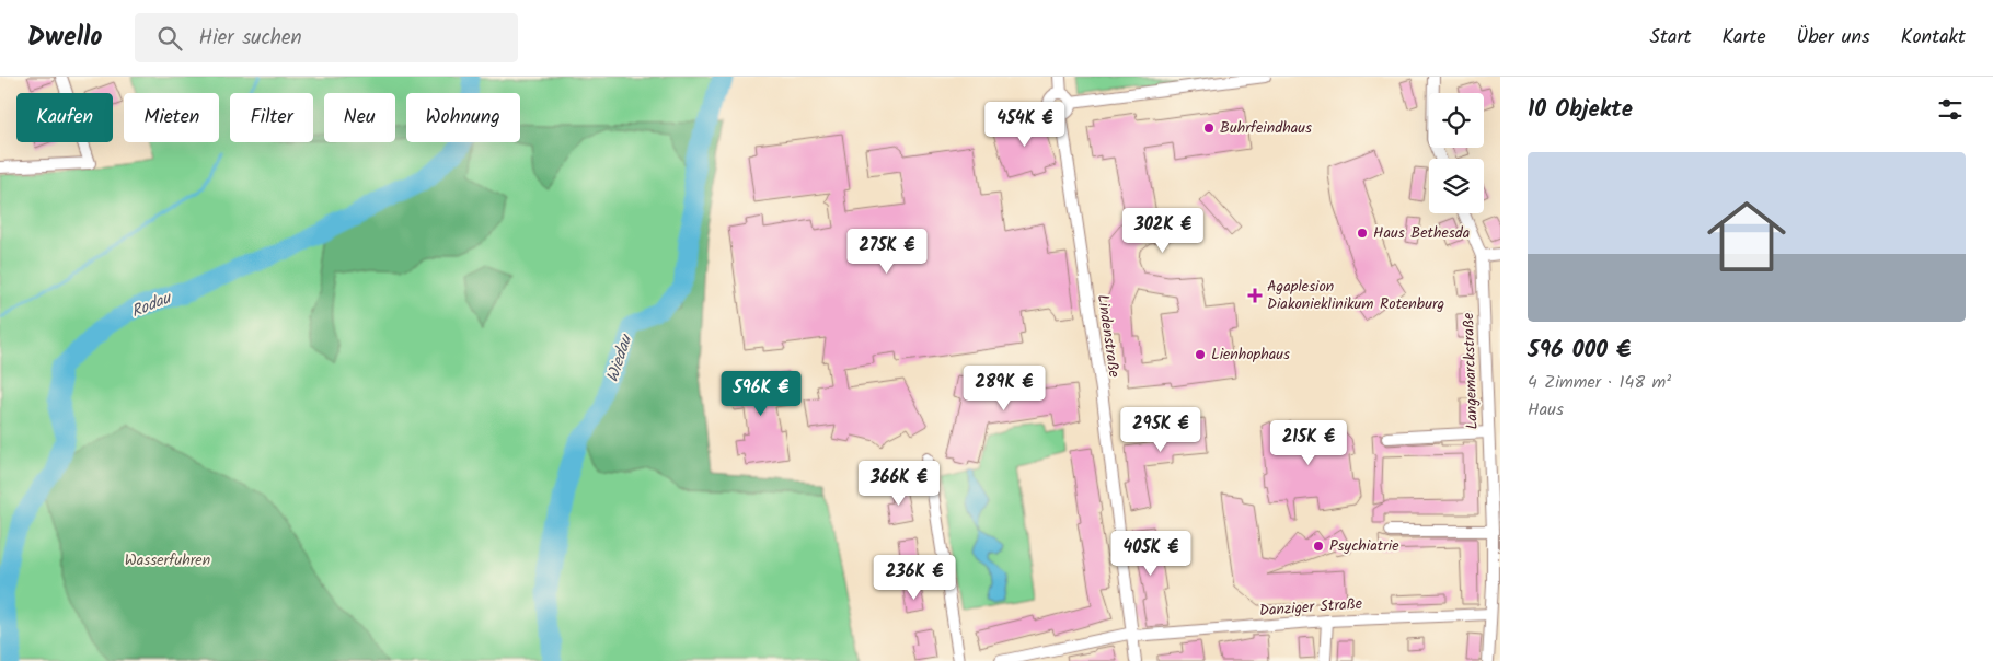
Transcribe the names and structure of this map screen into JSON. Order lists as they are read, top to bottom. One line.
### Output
{"streets":{"street":["Lindenstraße","Langemarckstraße","Danziger Straße"]},"crossings":[["Lindenstraße","Danziger Straße"],["Langemarckstraße","Danziger Straße"]],"water":["Rodau","Wiedau"],"parks":["Wasserfuhren"],"places":{"other":["Buhrfeindhaus","Haus Bethesda","Lienhophaus","Psychiatrie"],"health":["Agaplesion Diakonieklinikum Rotenburg"]},"page":{"header":"Dwello","search":"Hier suchen","nav":["Start","Karte","Über uns","Kontakt"],"heading":"10 Objekte","chip":["Kaufen","Mieten","Filter","Neu","Wohnung"],"price":["454K €","302K €","275K €","289K €","596K €","295K €","215K €","366K €","405K €","236K €"],"list":[{"name":"596 000 €","note":"4 Zimmer · 148 m² · Haus"}]}}
